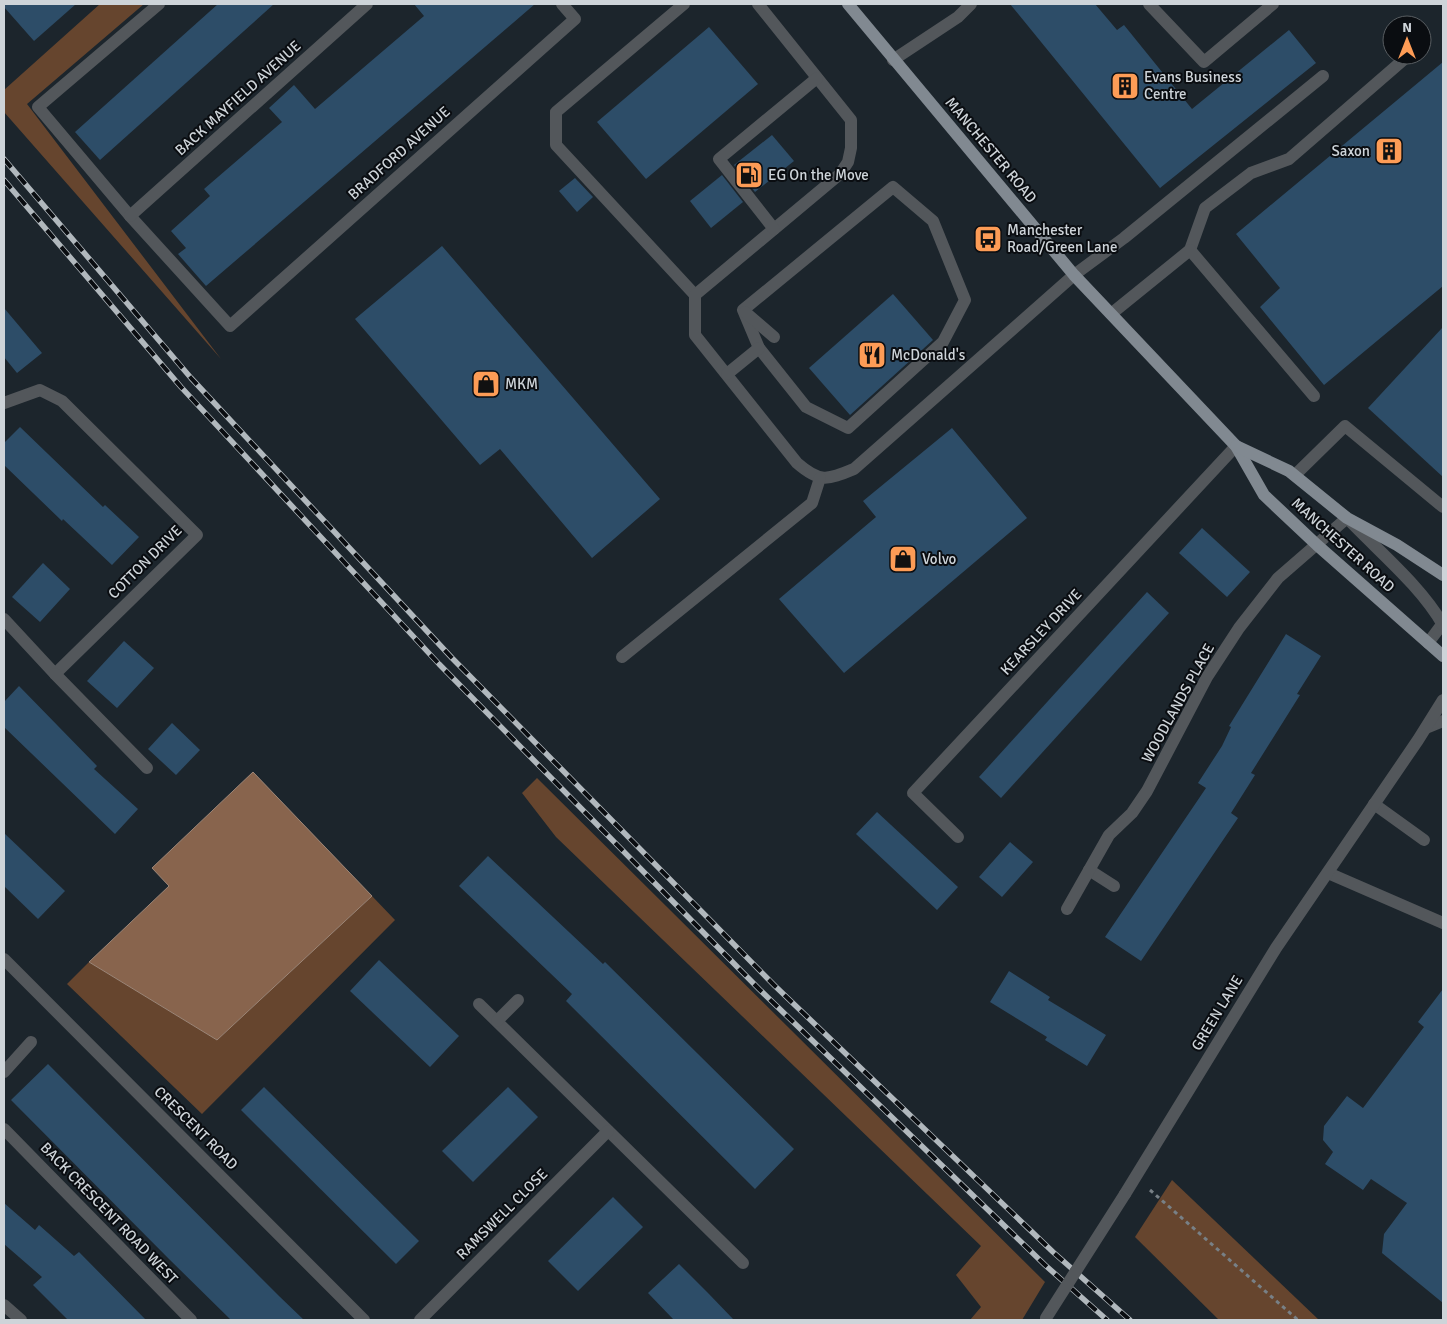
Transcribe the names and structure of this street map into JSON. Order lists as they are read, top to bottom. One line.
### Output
{"streets":{"main road":["MANCHESTER ROAD"],"street":["BACK MAYFIELD AVENUE","BRADFORD AVENUE","COTTON DRIVE","KEARSLEY DRIVE","WOODLANDS PLACE","GREEN LANE","CRESCENT ROAD","BACK CRESCENT ROAD WEST","RAMSWELL CLOSE"]},"crossings":[["BACK MAYFIELD AVENUE","BRADFORD AVENUE"],["MANCHESTER ROAD","KEARSLEY DRIVE"],["MANCHESTER ROAD","WOODLANDS PLACE"]],"places":{"building":["Evans Business Centre","Saxon"],"fuel station":["EG On the Move"],"bus stop":["Manchester Road/Green Lane"],"restaurant":["McDonald's"],"shop":["MKM","Volvo"]},"north":"top"}
